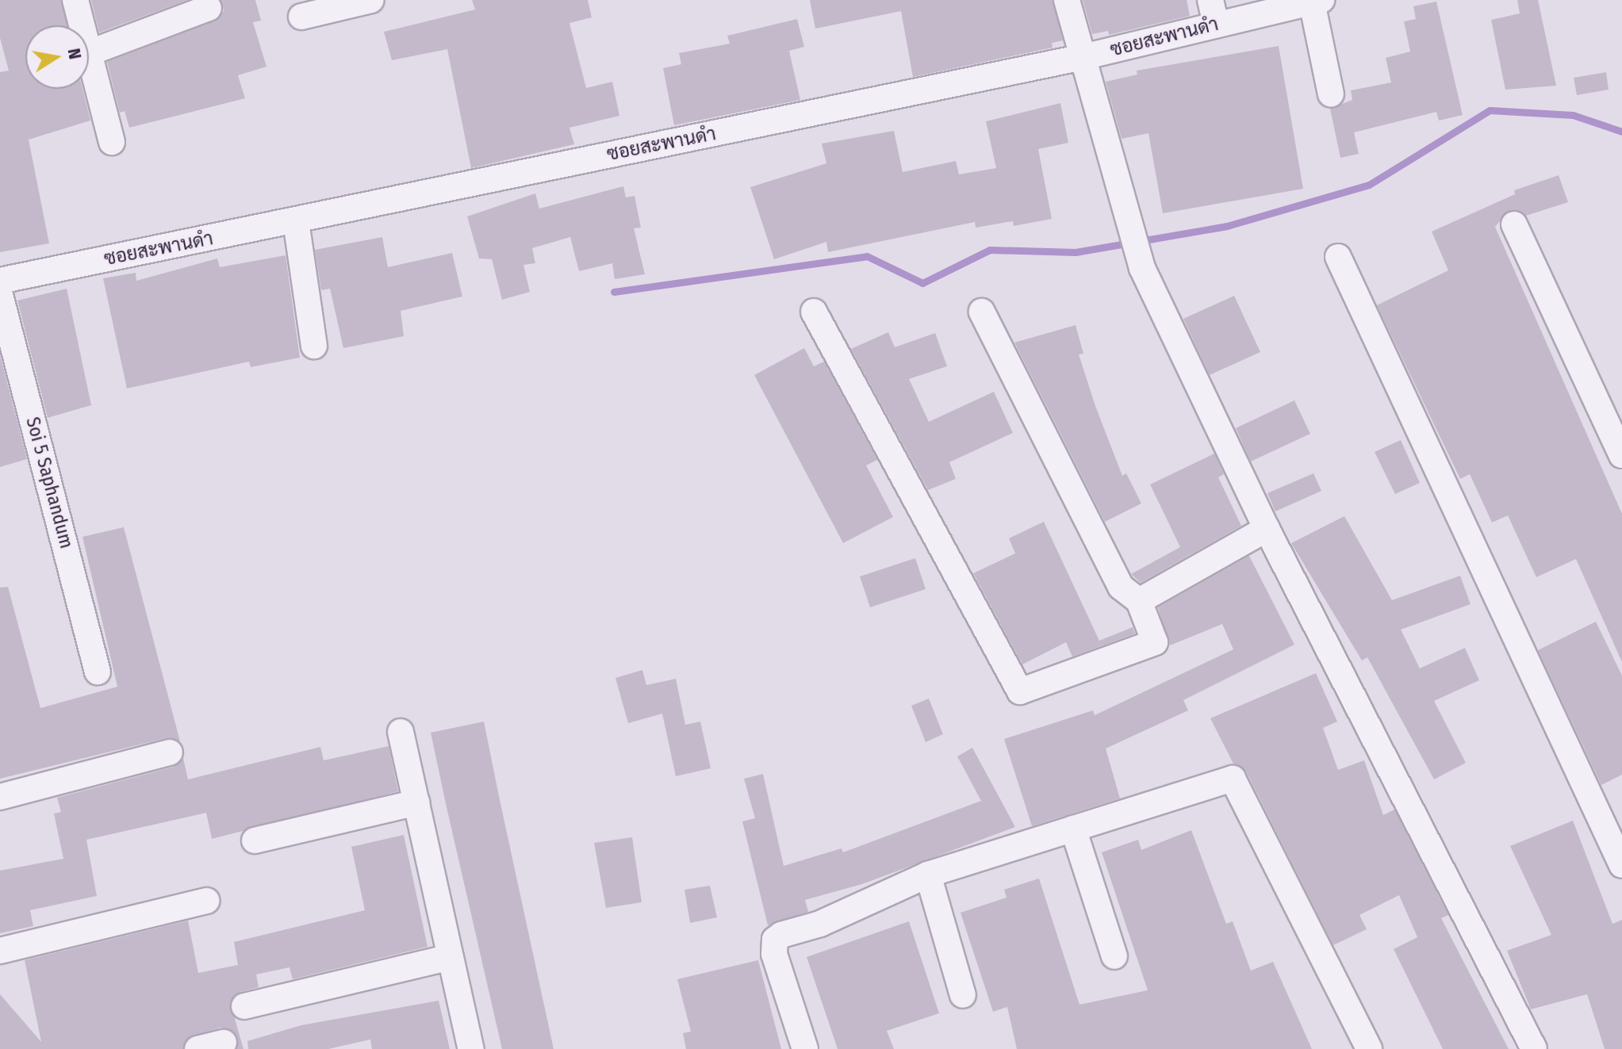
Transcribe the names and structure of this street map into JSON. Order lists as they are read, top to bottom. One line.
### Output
{"streets":{"street":["ซอยสะพานดำ","Soi 5 Saphandum"]},"north":"right"}
